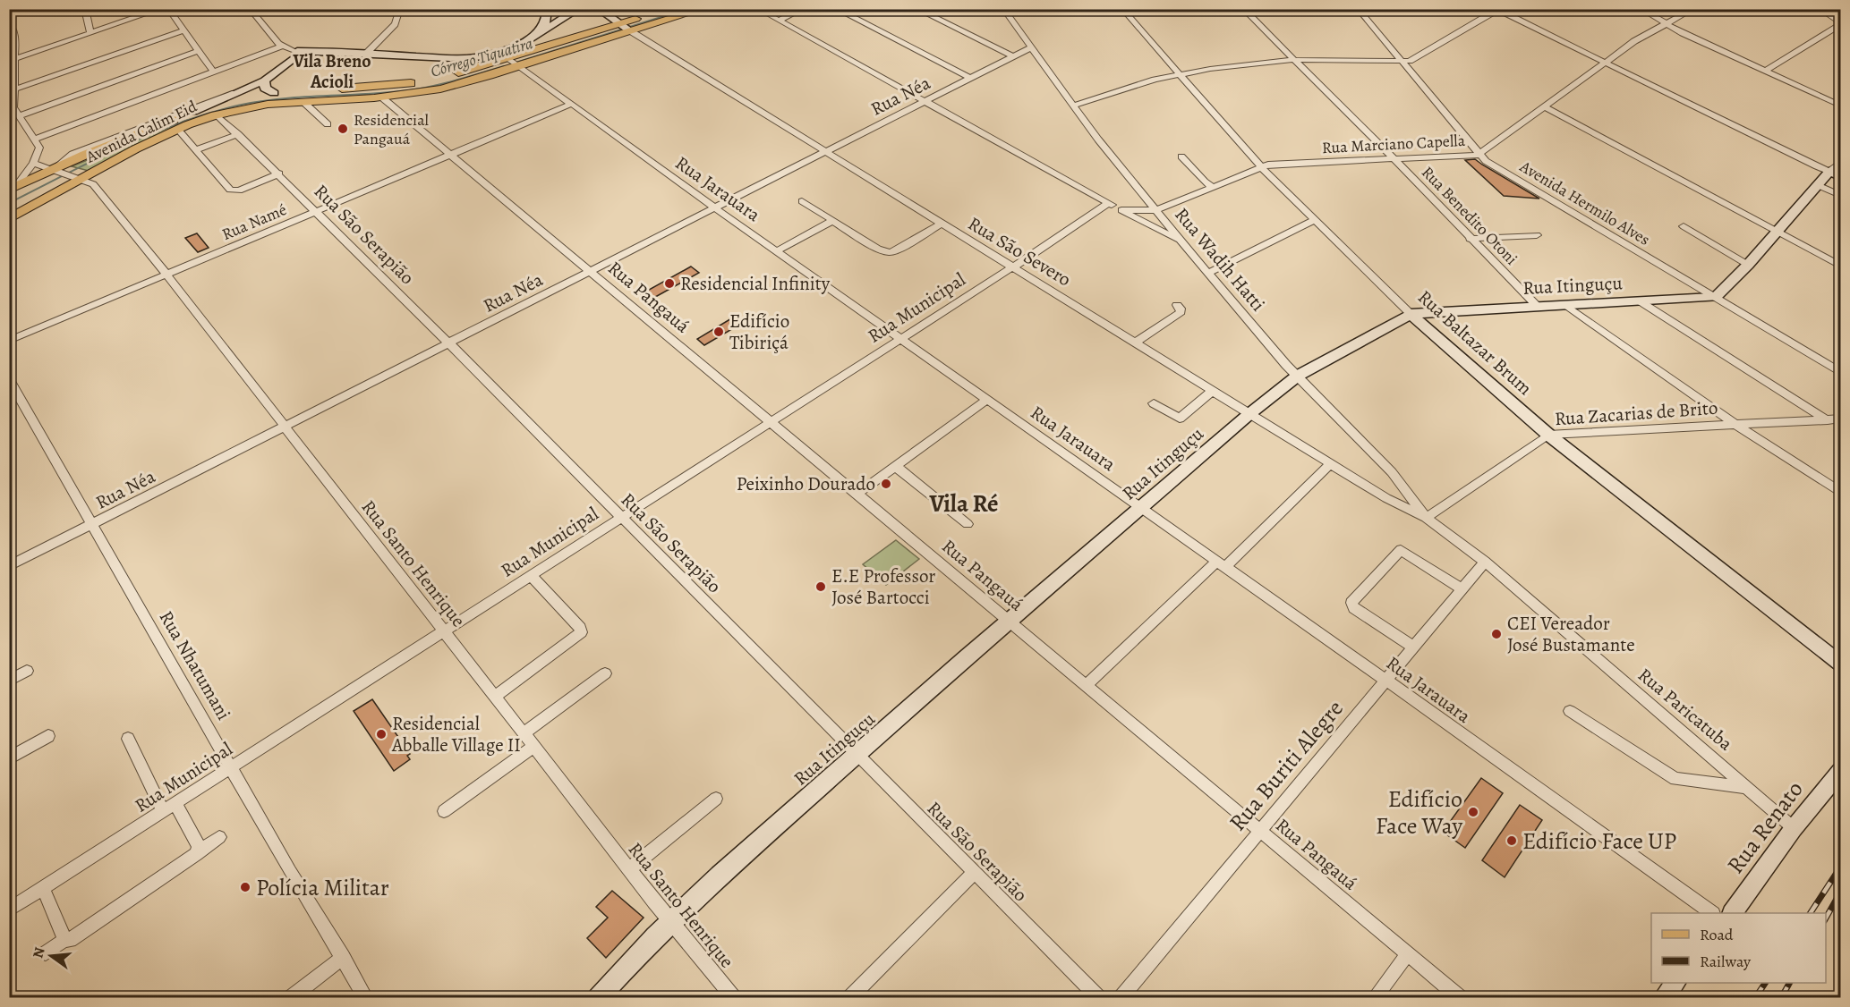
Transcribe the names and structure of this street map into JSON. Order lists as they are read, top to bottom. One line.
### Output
{"streets":{"main road":["Avenida Calim Eid","Rua São Severo","Rua Itinguçu","Rua Baltazar Brum","Rua Renato"],"street":["Rua Néa","Rua Marciano Capella","Rua Jarauara","Avenida Hermilo Alves","Rua Benedito Otoni","Rua Namé","Rua São Serapião","Rua Wadih Hatti","Rua Pangauá","Rua Municipal","Rua Zacarias de Brito","Rua Santo Henrique","Rua Nhatumani","Rua Paricatuba","Rua Buriti Alegre"]},"crossings":[["Rua Néa","Rua Jarauara"],["Rua Néa","Rua São Serapião"],["Rua Néa","Rua São Severo"],["Rua Néa","Rua Wadih Hatti"],["Rua Néa","Rua Pangauá"],["Rua Néa","Rua Santo Henrique"],["Rua Néa","Rua Nhatumani"],["Avenida Calim Eid","Rua Jarauara"],["Avenida Calim Eid","Rua São Serapião"],["Avenida Calim Eid","Rua São Severo"],["Avenida Calim Eid","Rua Pangauá"],["Avenida Calim Eid","Rua Santo Henrique"],["Rua Marciano Capella","Avenida Hermilo Alves"],["Rua Marciano Capella","Rua Benedito Otoni"],["Rua Marciano Capella","Rua Wadih Hatti"],["Rua Marciano Capella","Rua Baltazar Brum"],["Rua Jarauara","Rua Namé"],["Rua Jarauara","Rua Itinguçu"],["Rua Jarauara","Rua Municipal"],["Rua Jarauara","Rua Buriti Alegre"],["Avenida Hermilo Alves","Rua Itinguçu"],["Rua Benedito Otoni","Rua Itinguçu"],["Rua Namé","Rua São Serapião"],["Rua Namé","Rua Pangauá"],["Rua Namé","Rua Santo Henrique"],["Rua São Serapião","Rua Itinguçu"],["Rua São Serapião","Rua Municipal"],["Rua São Severo","Rua Wadih Hatti"],["Rua São Severo","Rua Itinguçu"],["Rua São Severo","Rua Municipal"],["Rua São Severo","Rua Zacarias de Brito"],["Rua São Severo","Rua Paricatuba"],["Rua Wadih Hatti","Rua Itinguçu"],["Rua Wadih Hatti","Rua Zacarias de Brito"],["Rua Wadih Hatti","Rua Paricatuba"],["Rua Itinguçu","Rua Pangauá"],["Rua Itinguçu","Rua Baltazar Brum"],["Rua Itinguçu","Rua Santo Henrique"],["Rua Pangauá","Rua Municipal"],["Rua Pangauá","Rua Buriti Alegre"],["Rua Municipal","Rua Santo Henrique"],["Rua Municipal","Rua Nhatumani"],["Rua Baltazar Brum","Rua Zacarias de Brito"],["Rua Zacarias de Brito","Rua Paricatuba"],["Rua Paricatuba","Rua Buriti Alegre"],["Rua Paricatuba","Rua Renato"]],"districts":["Vila Breno Acioli","Vila Ré"],"water":["Córrego Tiquatira"],"places":["Residencial Pangauá","Residencial Infinity","Edifício Tibiriçá","Peixinho Dourado","E.E Professor José Bartocci","CEI Vereador José Bustamante","Residencial Abballe Village II","Edifício Face Way","Edifício Face UP","Polícia Militar"],"legend":["Road","Railway"],"north":"left"}
